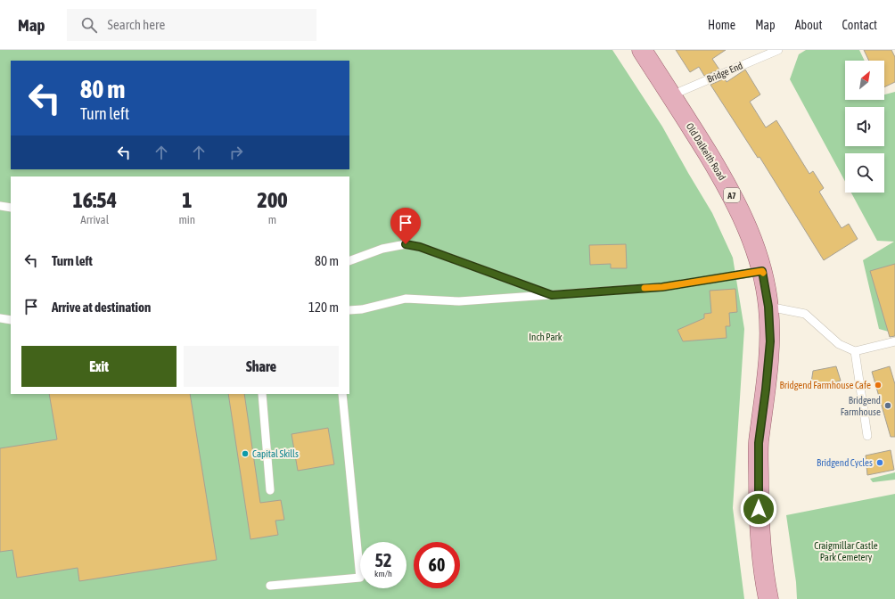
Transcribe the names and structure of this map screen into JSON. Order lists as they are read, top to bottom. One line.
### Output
{"streets":{"main road":["Old Dalkeith Road","A7"],"lane":["Bridge End"]},"crossings":[["Bridge End","Old Dalkeith Road"]],"parks":["Inch Park","Craigmillar Castle Park Cemetery"],"places":["Bridgend Farmhouse Cafe","Bridgend Farmhouse","Capital Skills","Bridgend Cycles"],"north":"top right","page":{"header":"Map","search":"Search here","nav":["Home","Map","About","Contact"],"turn":["80 m","Turn left"],"eta":["16:54","Arrival","1","min","200","m"],"list":[{"name":"Turn left","value":"80 m"},{"name":"Arrive at destination","value":"120 m"}],"buttons":["Exit","Share"],"speed":"52 km/h","limit":"60"}}
